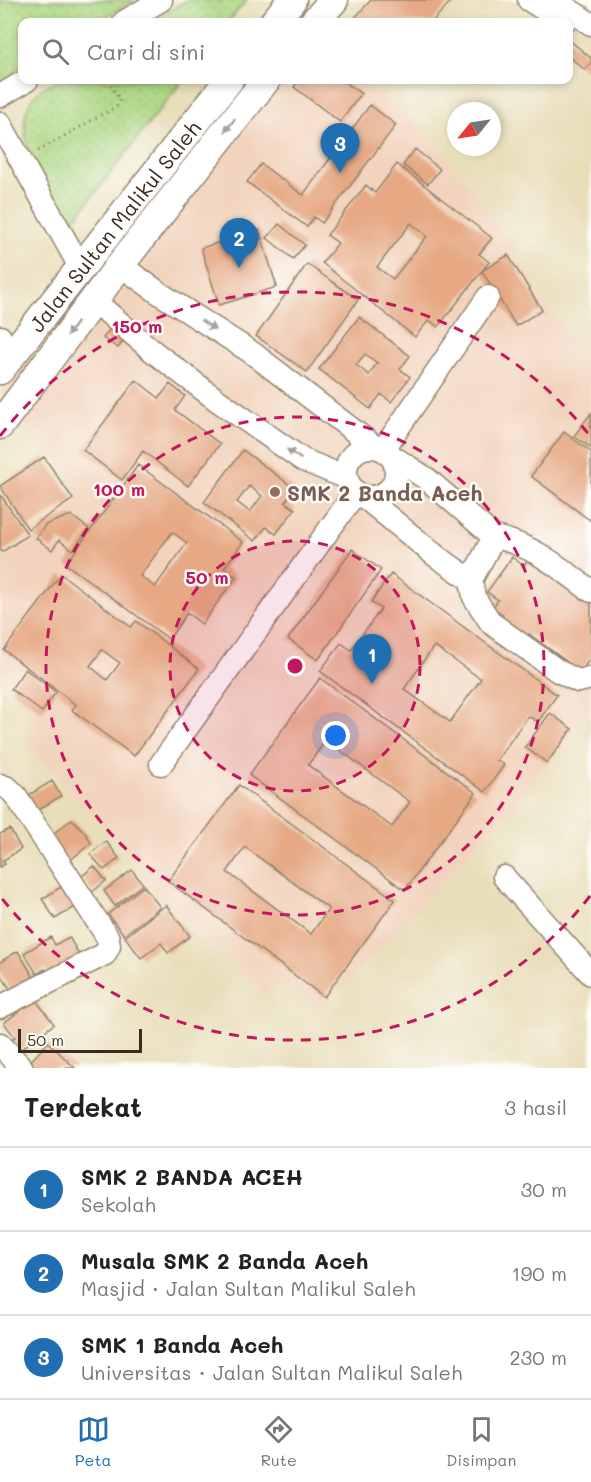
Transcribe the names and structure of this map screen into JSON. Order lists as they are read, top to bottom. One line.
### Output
{"streets":{"main road":["Jalan Sultan Malikul Saleh"]},"places":["SMK 2 Banda Aceh"],"scale_bar":"50 m","north":"bottom left","page":{"search":"Cari di sini","pins":["3","2","1"],"scale":"50 m","heading":["Terdekat","3 hasil"],"list":[{"mark":"1","name":"SMK 2 BANDA ACEH","note":"Sekolah","value":"30 m"},{"mark":"2","name":"Musala SMK 2 Banda Aceh","note":"Masjid · Jalan Sultan Malikul Saleh","value":"190 m"},{"mark":"3","name":"SMK 1 Banda Aceh","note":"Universitas · Jalan Sultan Malikul Saleh","value":"230 m"}],"nav":["Peta","Rute","Disimpan"]},"rings":["150 m","100 m","50 m"]}
